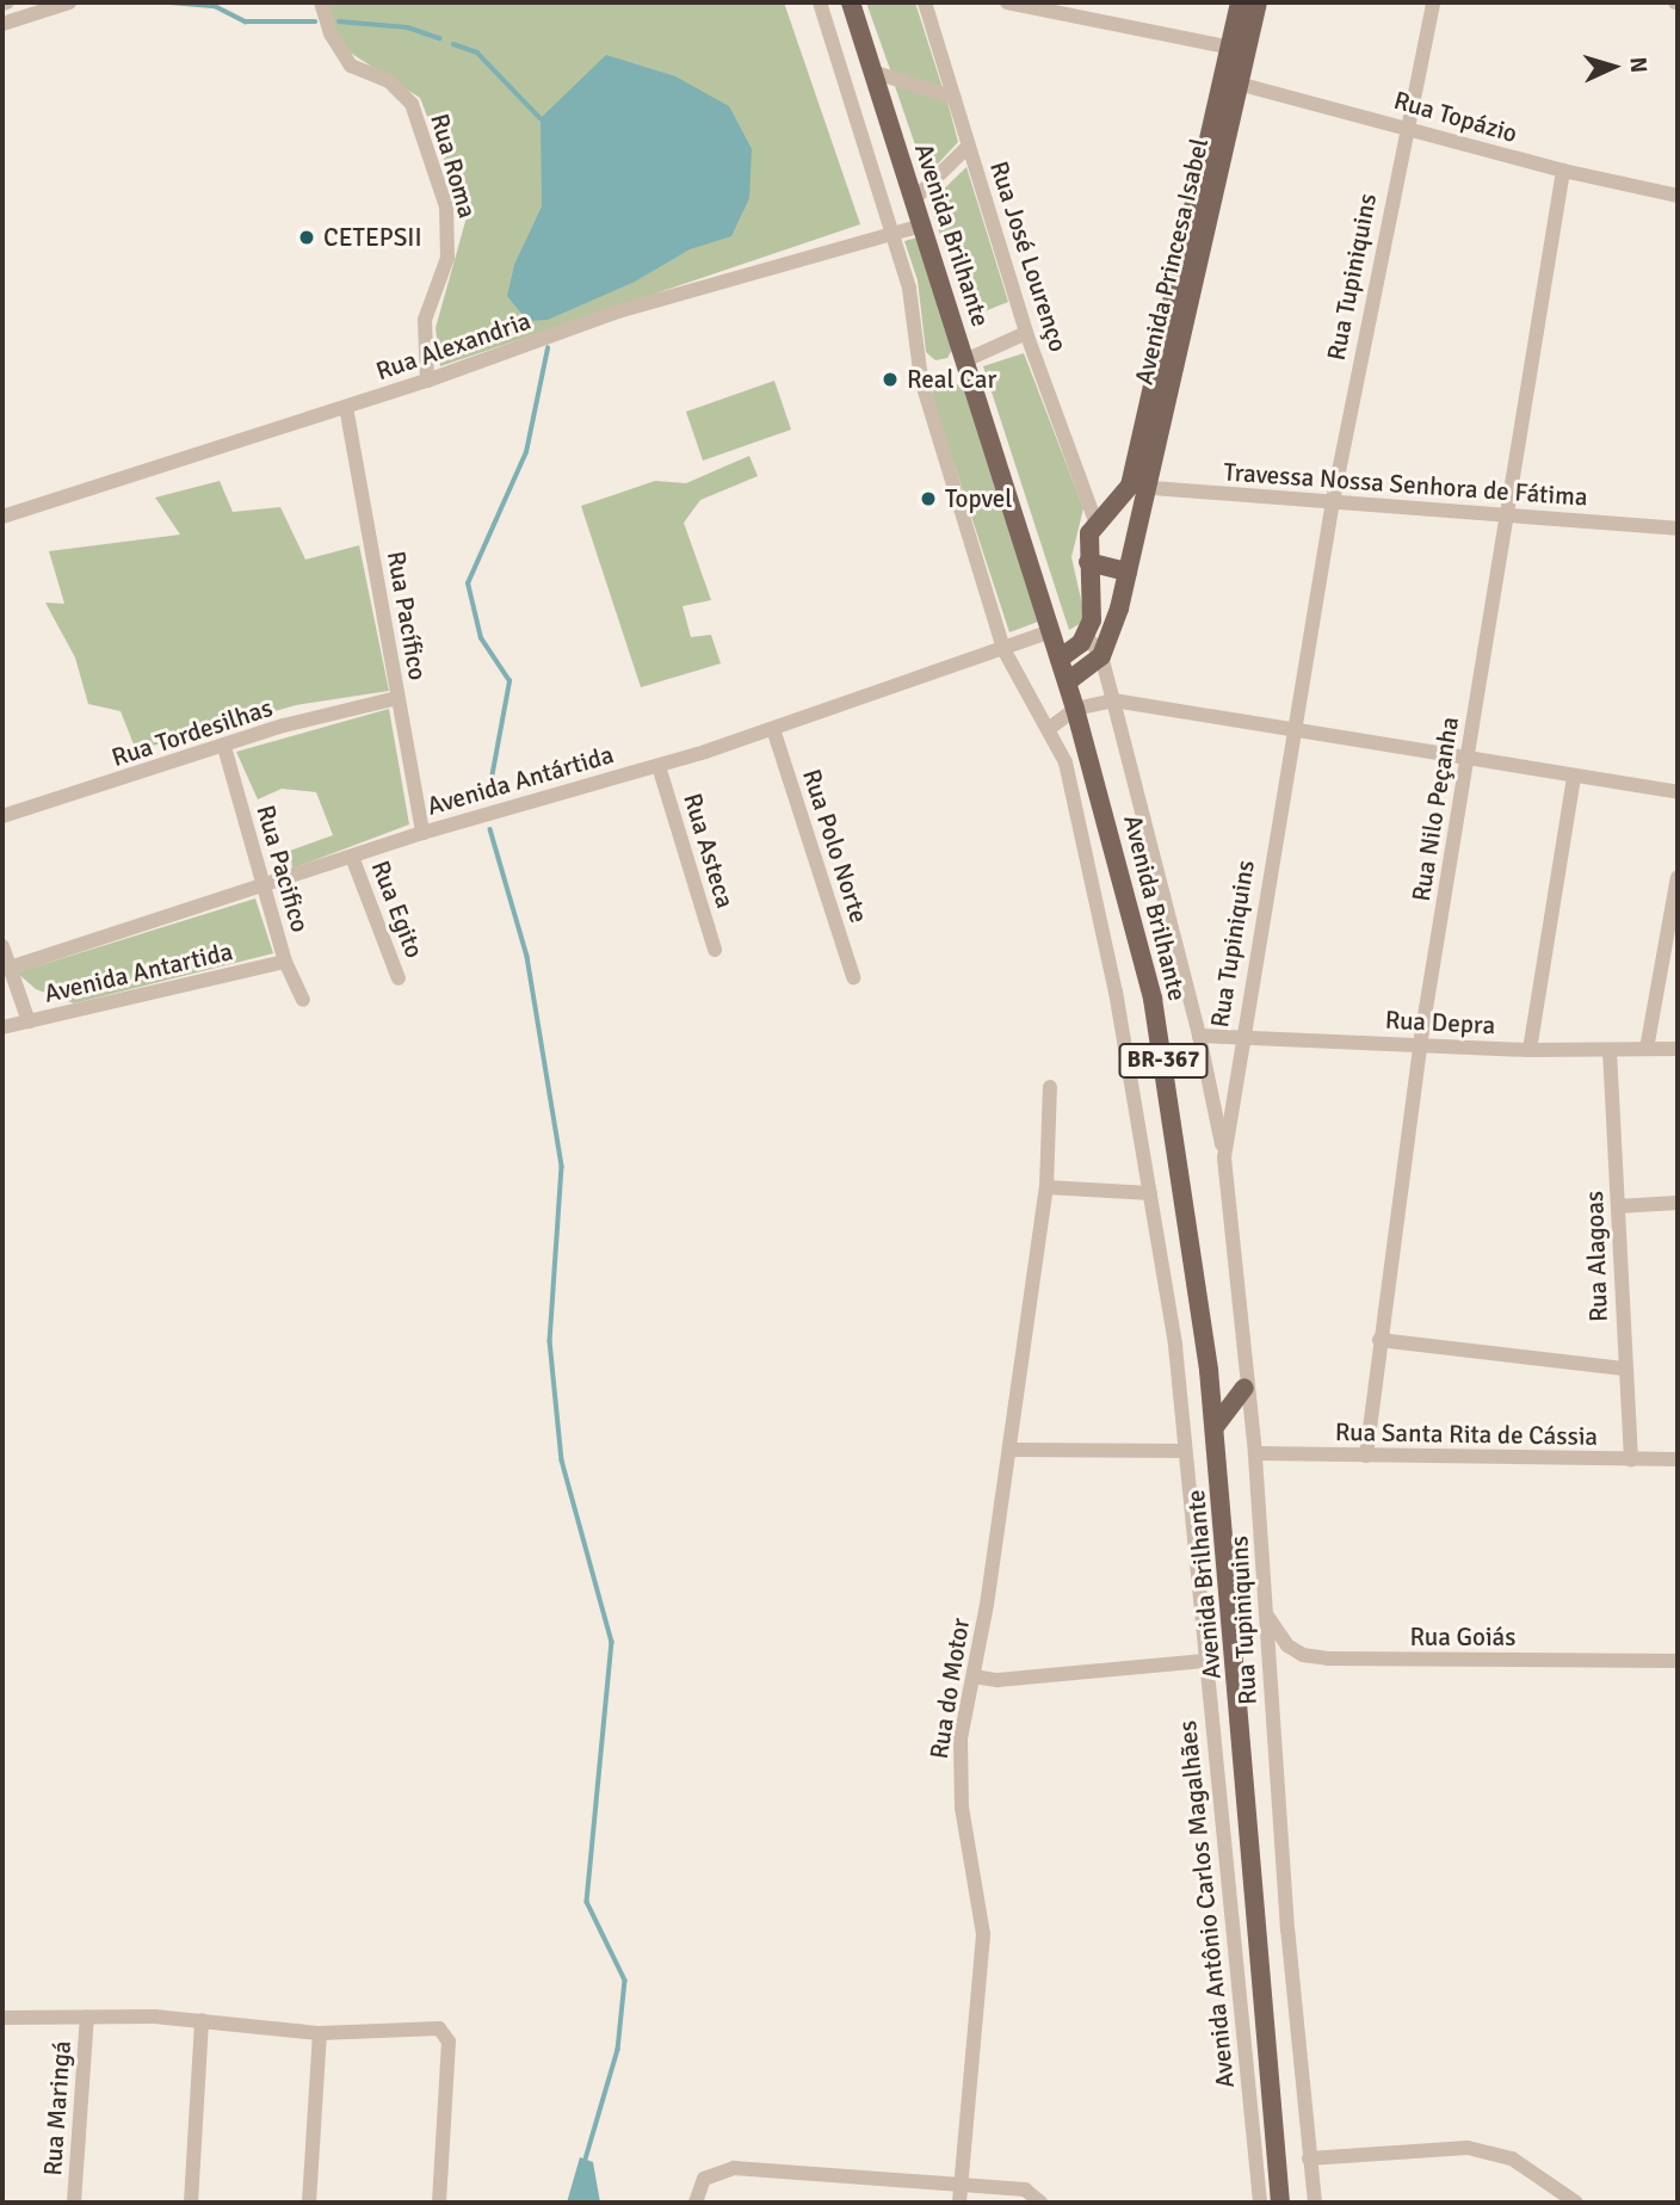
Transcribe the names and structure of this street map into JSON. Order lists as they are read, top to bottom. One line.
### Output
{"streets":{"main road":["Avenida Brilhante","Avenida Princesa Isabel","BR-367"],"street":["Rua Topázio","Rua Roma","Rua José Lourenço","Rua Tupiniquins","Rua Alexandria","Travessa Nossa Senhora de Fátima","Rua Pacífico","Rua Tordesilhas","Avenida Antártida","Rua Nilo Peçanha","Rua Polo Norte","Rua Asteca","Rua Pacifico","Rua Egito","Avenida Antartida","Rua Depra","Rua Alagoas","Rua Santa Rita de Cássia","Rua Goiás","Rua do Motor","Avenida Antônio Carlos Magalhães","Rua Maringá"]},"crossings":[["Rua Topázio","Avenida Princesa Isabel"],["Rua Topázio","Rua Tupiniquins"],["Rua Topázio","Rua Nilo Peçanha"],["Rua Roma","Rua Alexandria"],["Avenida Brilhante","Rua Alexandria"],["Avenida Brilhante","Avenida Antártida"],["Rua José Lourenço","Avenida Princesa Isabel"],["Avenida Princesa Isabel","Travessa Nossa Senhora de Fátima"],["Rua Tupiniquins","Travessa Nossa Senhora de Fátima"],["Rua Tupiniquins","Rua Depra"],["Rua Tupiniquins","Rua Santa Rita de Cássia"],["Rua Tupiniquins","Rua Goiás"],["Rua Alexandria","Rua Pacífico"],["Rua Alexandria","Avenida Antônio Carlos Magalhães"],["Travessa Nossa Senhora de Fátima","Rua Nilo Peçanha"],["Rua Pacífico","Rua Tordesilhas"],["Rua Pacífico","Avenida Antártida"],["Rua Tordesilhas","Rua Pacifico"],["Avenida Antártida","Rua Polo Norte"],["Avenida Antártida","Rua Asteca"],["Avenida Antártida","Rua Pacifico"],["Avenida Antártida","Rua Egito"],["Avenida Antártida","Avenida Antônio Carlos Magalhães"],["Rua Nilo Peçanha","Rua Depra"],["Rua Nilo Peçanha","Rua Santa Rita de Cássia"],["Rua Pacifico","Avenida Antartida"],["Rua Depra","Rua Alagoas"],["Rua Alagoas","Rua Santa Rita de Cássia"]],"places":["CETEPSII","Real Car","Topvel"],"north":"right"}
